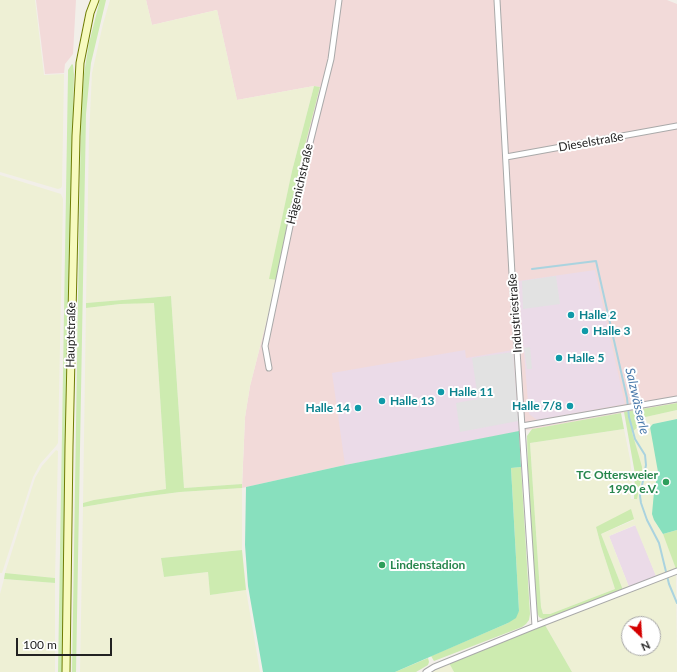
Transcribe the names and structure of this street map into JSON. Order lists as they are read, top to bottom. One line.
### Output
{"streets":{"street":["Dieselstraße","Hägenichstraße","Industriestraße","Hauptstraße"]},"crossings":[["Dieselstraße","Industriestraße"]],"water":["Salzwässerle"],"places":["Halle 2","Halle 3","Halle 5","Halle 11","Halle 13","Halle 7/8","Halle 14","TC Ottersweier 1990 e.V.","Lindenstadion"],"scale_bar":"100 m","north":"bottom right"}
